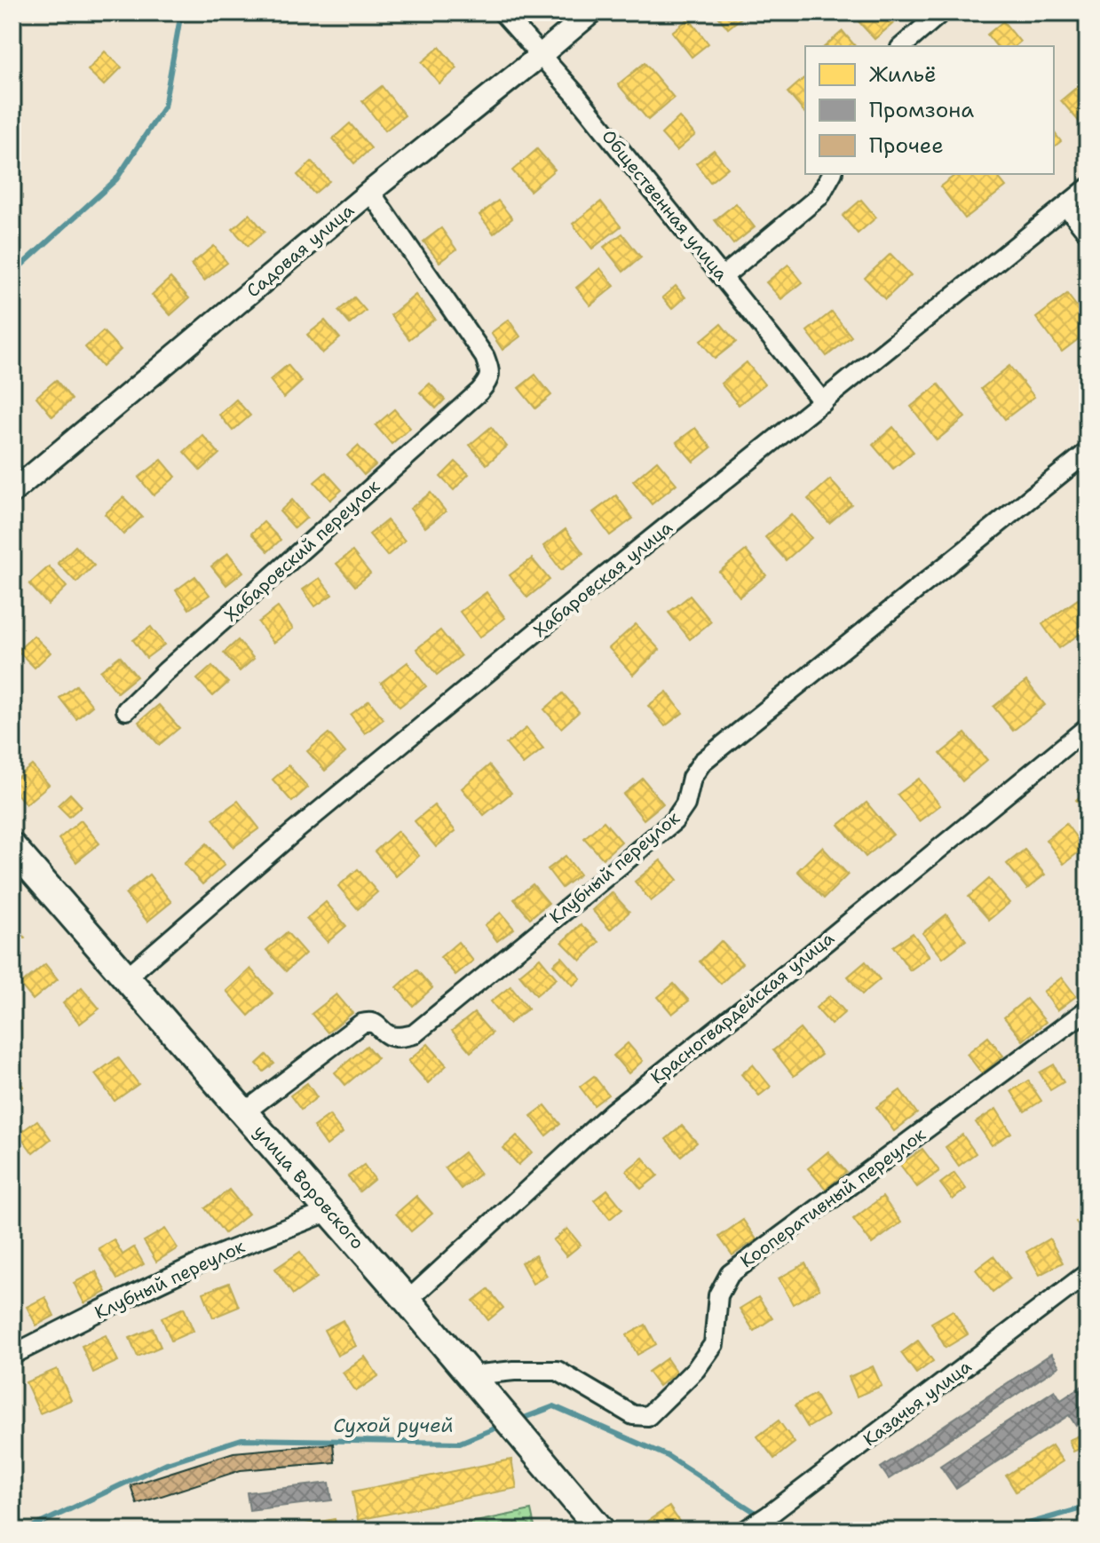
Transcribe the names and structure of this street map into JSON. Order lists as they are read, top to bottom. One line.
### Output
{"streets":{"main road":["улица Воровского"],"street":["Общественная улица","Садовая улица","Хабаровский переулок","Хабаровская улица","Клубный переулок","Красногвардейская улица","Кооперативный переулок","Казачья улица"]},"crossings":[["Общественная улица","Садовая улица"],["Общественная улица","Хабаровская улица"],["Садовая улица","Хабаровский переулок"],["Хабаровская улица","улица Воровского"],["Клубный переулок","улица Воровского"],["Красногвардейская улица","улица Воровского"],["улица Воровского","Кооперативный переулок"]],"water":["Сухой ручей"],"legend":["Жильё","Промзона","Прочее"]}
